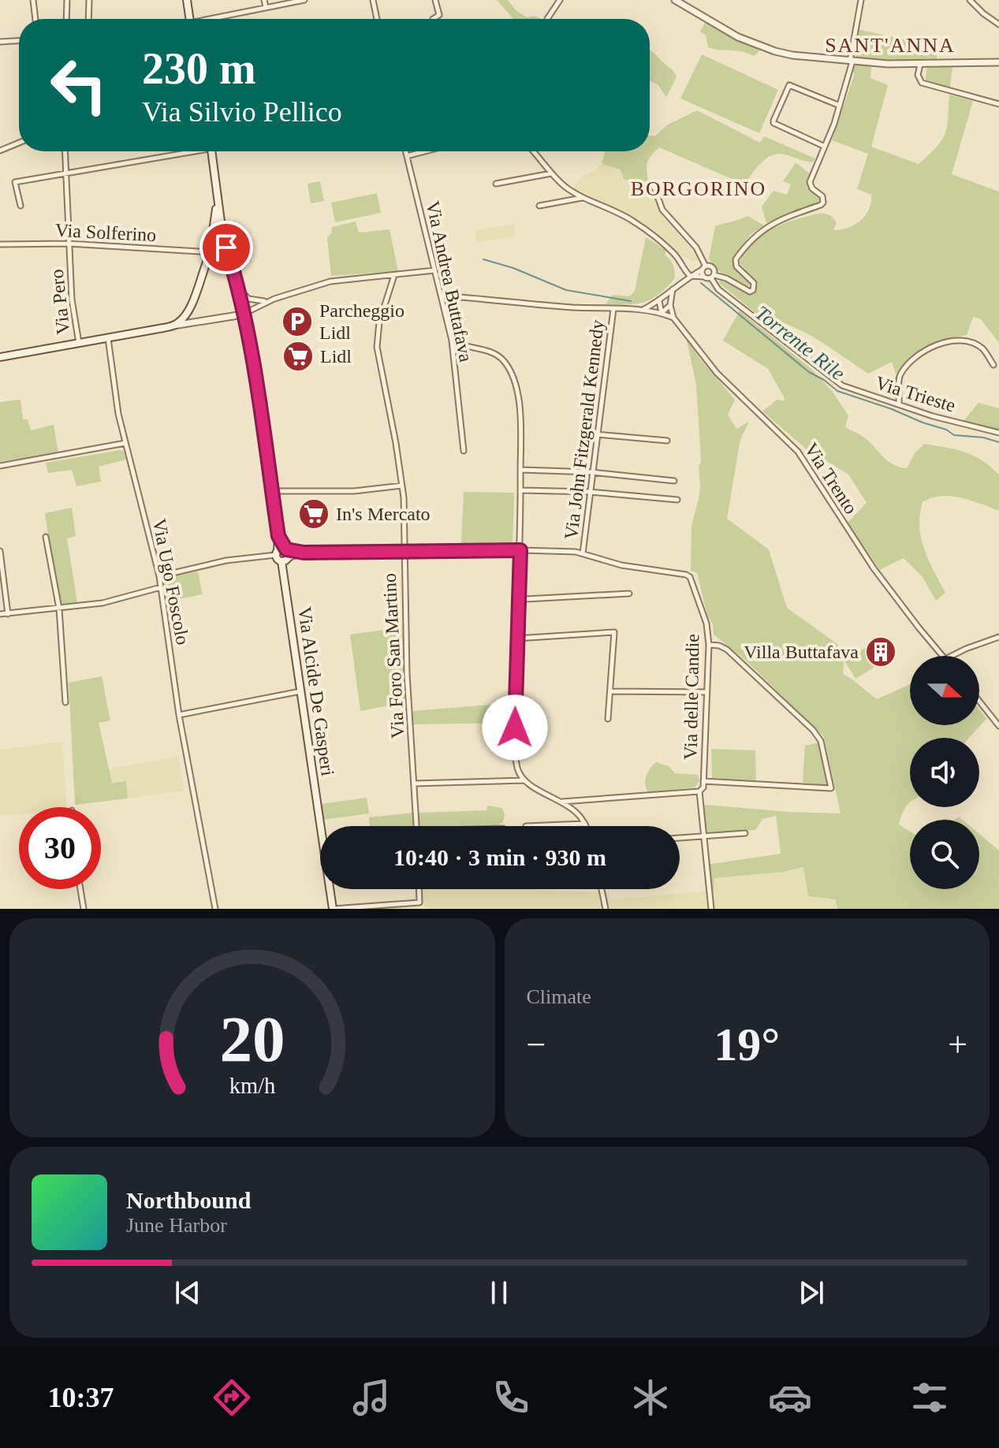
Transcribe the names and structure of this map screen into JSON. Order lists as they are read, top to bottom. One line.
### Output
{"streets":{"main road":["Via Alcide De Gasperi"],"street":["Via Solferino","Via Andrea Buttafava","Via Pero","Via Trieste","Via John Fitzgerald Kennedy","Via Trento","Via Ugo Foscolo","Via Foro San Martino","Via delle Candie"]},"crossings":[["Via Solferino","Via Pero"],["Via John Fitzgerald Kennedy","Via delle Candie"]],"districts":["SANT'ANNA","BORGORINO"],"water":["Torrente Rile"],"places":{"parking":["Parcheggio Lidl"],"supermarket":["Lidl","In's Mercato"],"building":["Villa Buttafava"]},"north":"right","page":{"turn":["230 m","Via Silvio Pellico"],"limit":"30","trip":"10:40 · 3 min · 930 m","tile":"Climate","heat":["−","19°","+"],"song":["Northbound","June Harbor"],"tabs":"10:37","gauge":["20","km/h"]}}
